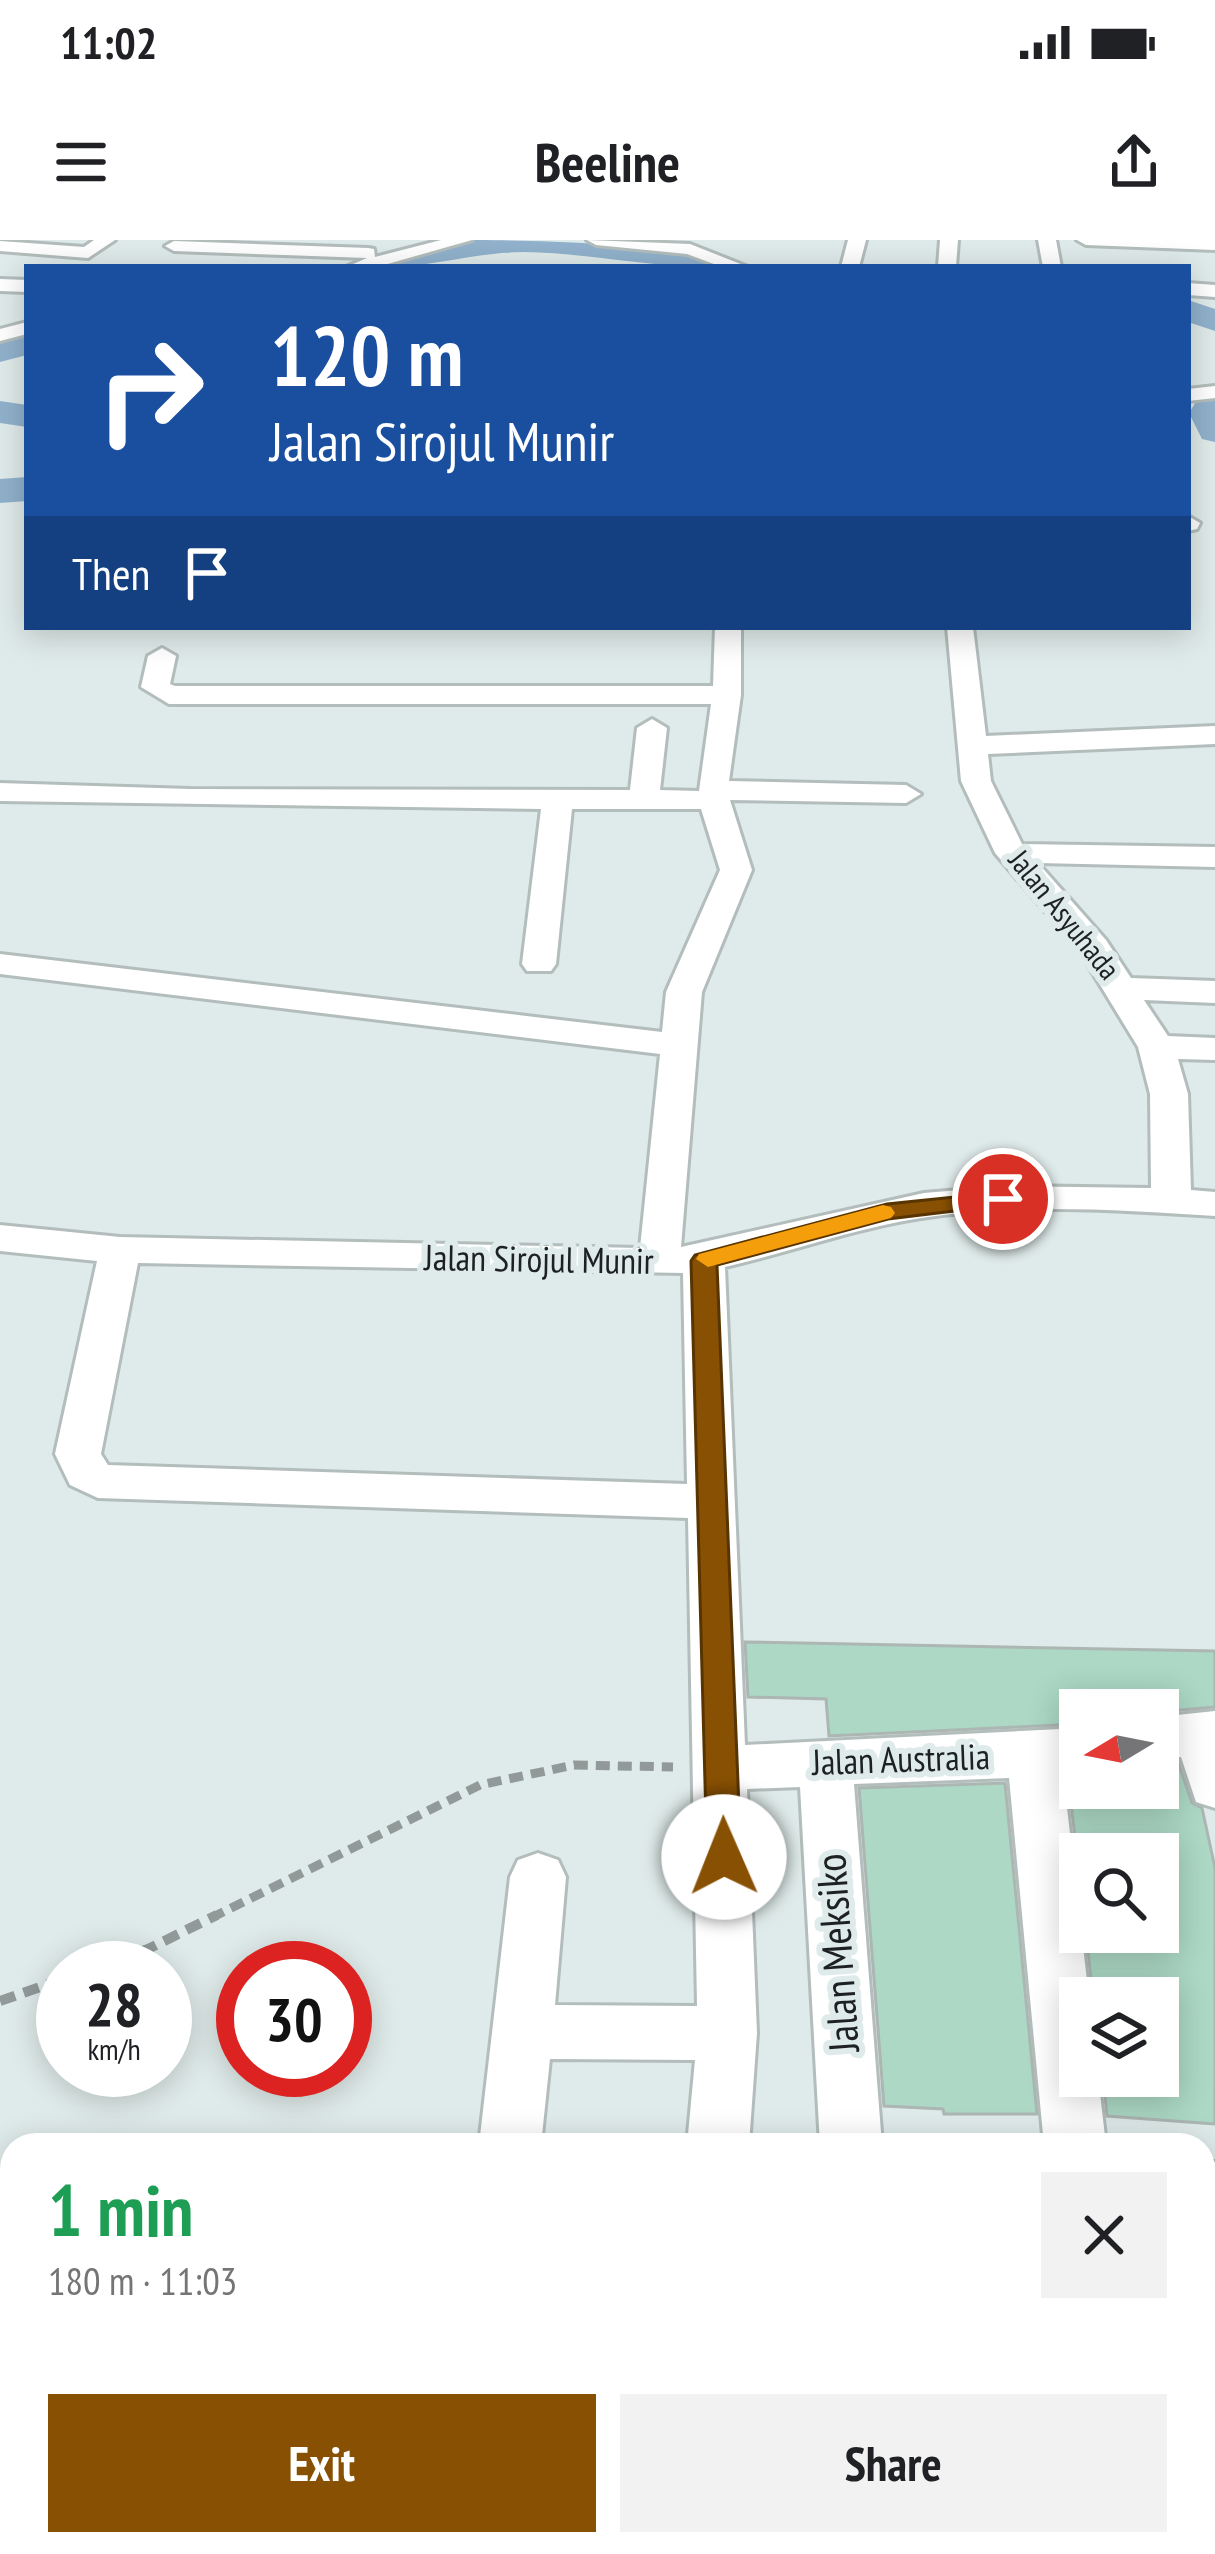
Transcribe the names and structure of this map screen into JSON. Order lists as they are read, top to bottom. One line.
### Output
{"streets":{"street":["Jalan Asyuhada","Jalan Sirojul Munir","Jalan Australia","Jalan Meksiko"]},"crossings":[["Jalan Asyuhada","Jalan Sirojul Munir"],["Jalan Australia","Jalan Meksiko"]],"north":"left","page":{"status":"11:02","header":"Beeline","turn":["120 m","Jalan Sirojul Munir"],"then":"Then","speed":"28 km/h","limit":"30","heading":["1 min","180 m · 11:03"],"buttons":["Exit","Share"]}}
